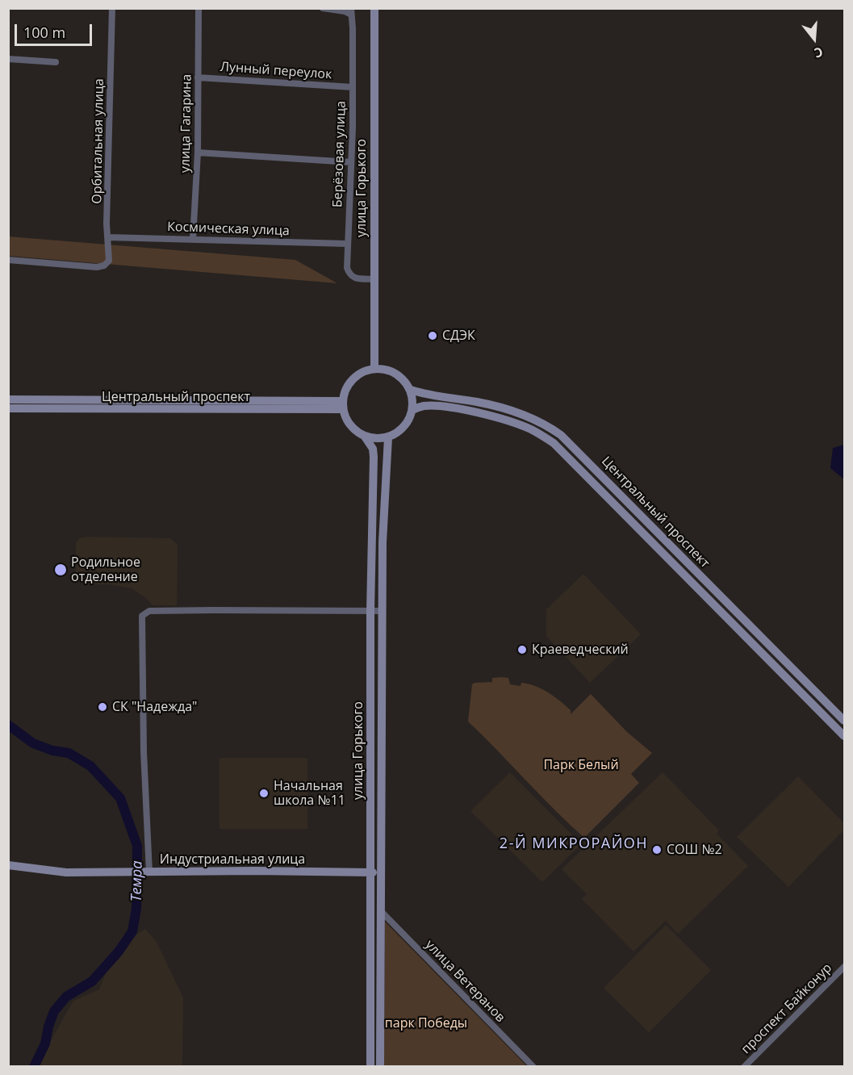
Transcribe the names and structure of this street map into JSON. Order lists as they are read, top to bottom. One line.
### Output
{"streets":{"main road":["улица Горького","Центральный проспект","Индустриальная улица"],"street":["Лунный переулок","улица Гагарина","Орбитальная улица","Берёзовая улица","Космическая улица","улица Ветеранов","проспект Байконур"]},"crossings":[["Лунный переулок","улица Гагарина"],["Лунный переулок","Берёзовая улица"],["улица Гагарина","Космическая улица"],["Орбитальная улица","Космическая улица"],["Берёзовая улица","улица Горького"],["Берёзовая улица","Космическая улица"],["улица Горького","Центральный проспект"],["улица Горького","Индустриальная улица"],["улица Горького","улица Ветеранов"]],"districts":["2-Й МИКРОРАЙОН"],"water":["Темра"],"parks":["Парк Белый","парк Победы"],"places":["СДЭК","Родильное отделение","Краеведческий","СК \"Надежда\"","Начальная школа №11","СОШ №2"],"scale_bar":"100 m","north":"bottom"}
